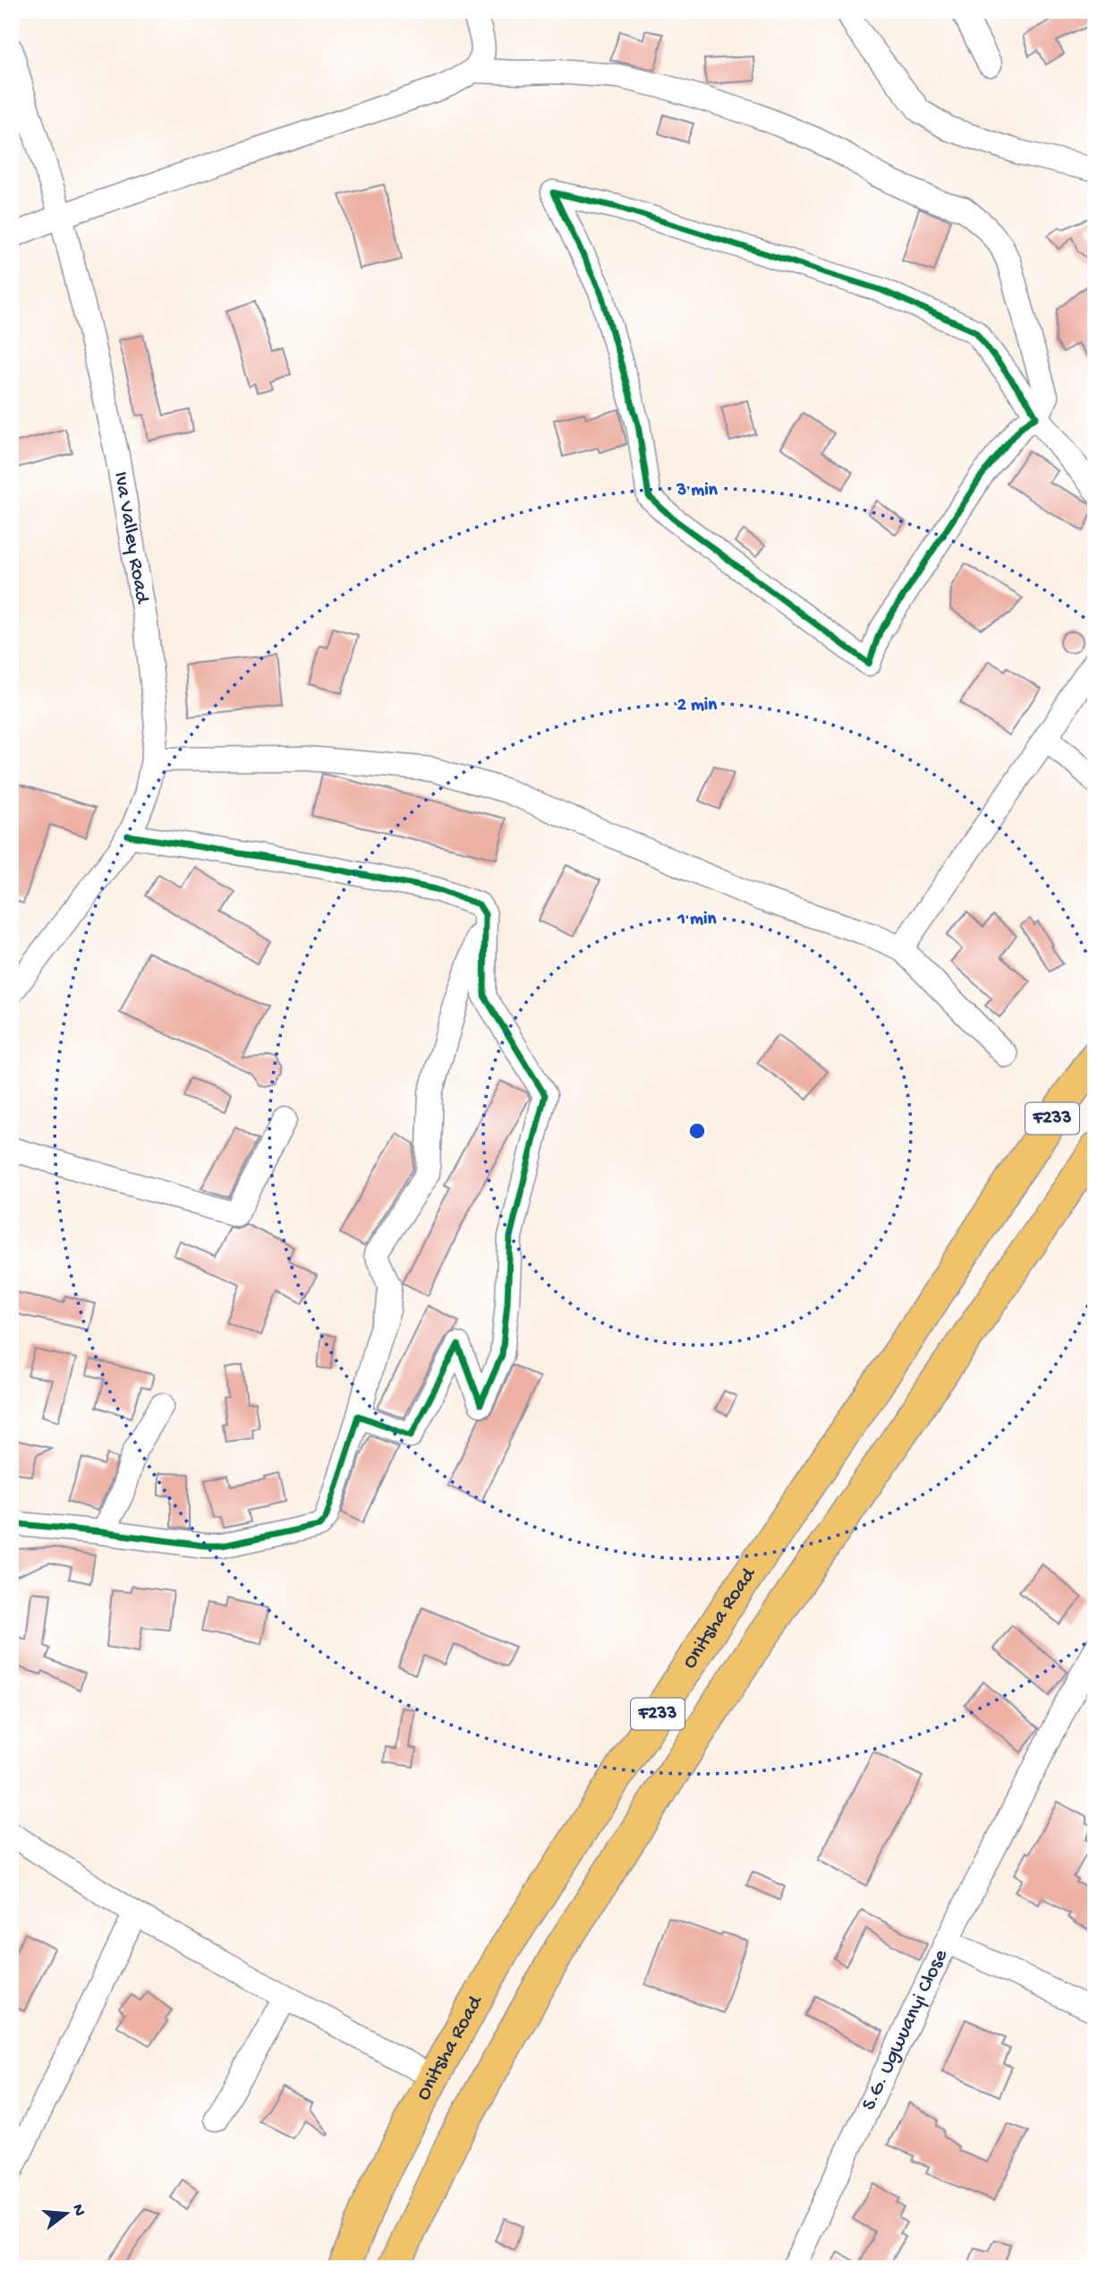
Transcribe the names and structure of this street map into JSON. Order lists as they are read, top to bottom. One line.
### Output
{"streets":{"main road":["F233","Onitsha Road"],"street":["Iva Valley Road","S.G. Ugwuanyi Close"]},"north":"right","rings":["3 min","2 min","1 min"]}
